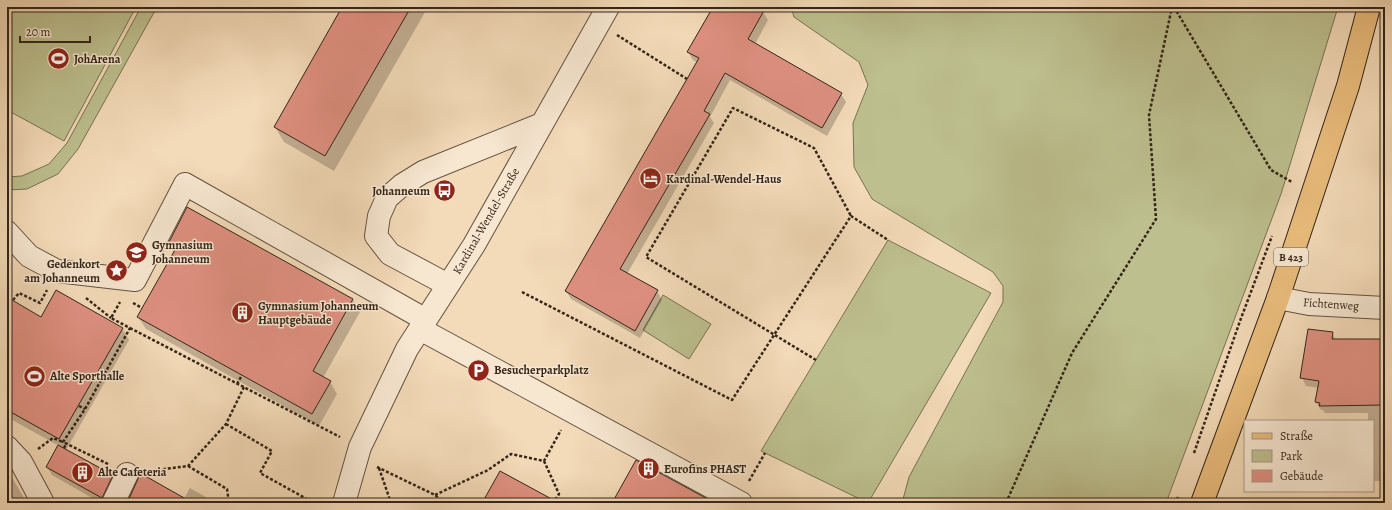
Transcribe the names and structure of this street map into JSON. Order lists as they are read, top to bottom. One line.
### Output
{"streets":{"main road":["B 423"],"street":["Kardinal-Wendel-Straße","Fichtenweg"]},"crossings":[["B 423","Fichtenweg"]],"places":{"sports":["JohArena","Alte Sporthalle"],"hotel":["Kardinal-Wendel-Haus"],"bus stop":["Johanneum"],"school or university":["Gymnasium Johanneum"],"place":["Gedenkort am Johanneum"],"building":["Gymnasium Johanneum Hauptgebäude","Eurofins PHAST","Alte Cafeteria"],"parking":["Besucherparkplatz"]},"legend":["Straße","Park","Gebäude"],"scale_bar":"20 m"}
